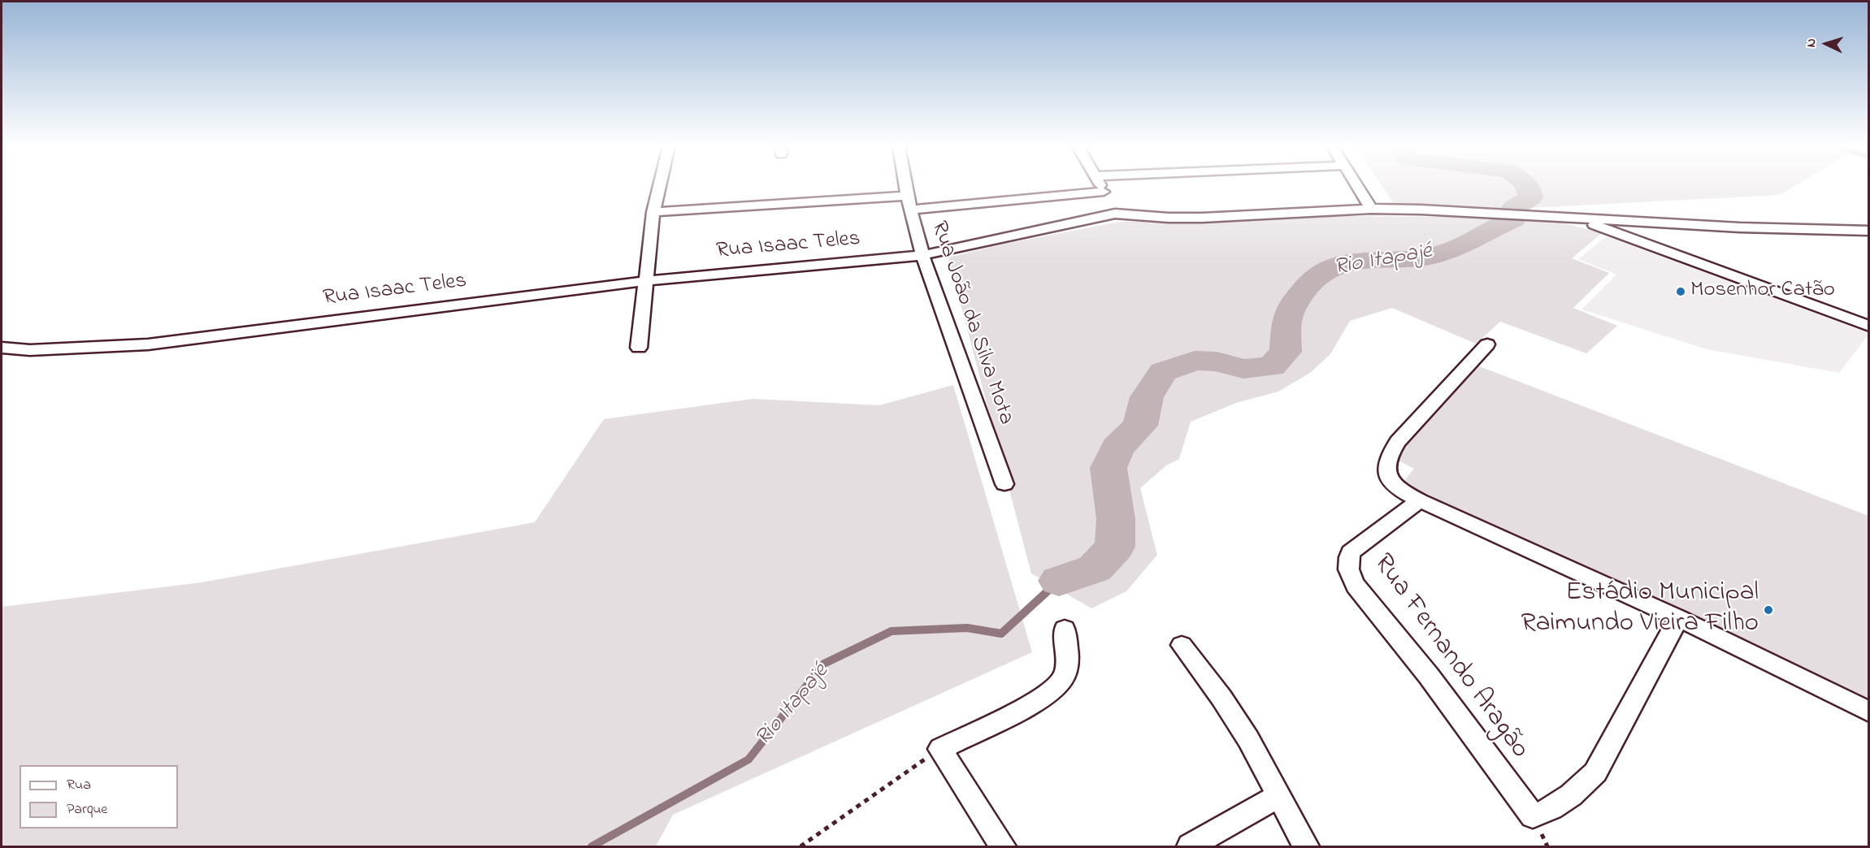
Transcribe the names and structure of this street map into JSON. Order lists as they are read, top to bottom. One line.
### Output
{"streets":{"street":["Rua Isaac Teles","Rua João da Silva Mota","Rua Fernando Aragão"]},"crossings":[["Rua Isaac Teles","Rua João da Silva Mota"]],"water":["Rio Itapajé"],"places":["Mosenhor Catão","Estádio Municipal Raimundo Vieira Filho"],"legend":["Rua","Parque"],"north":"left"}
